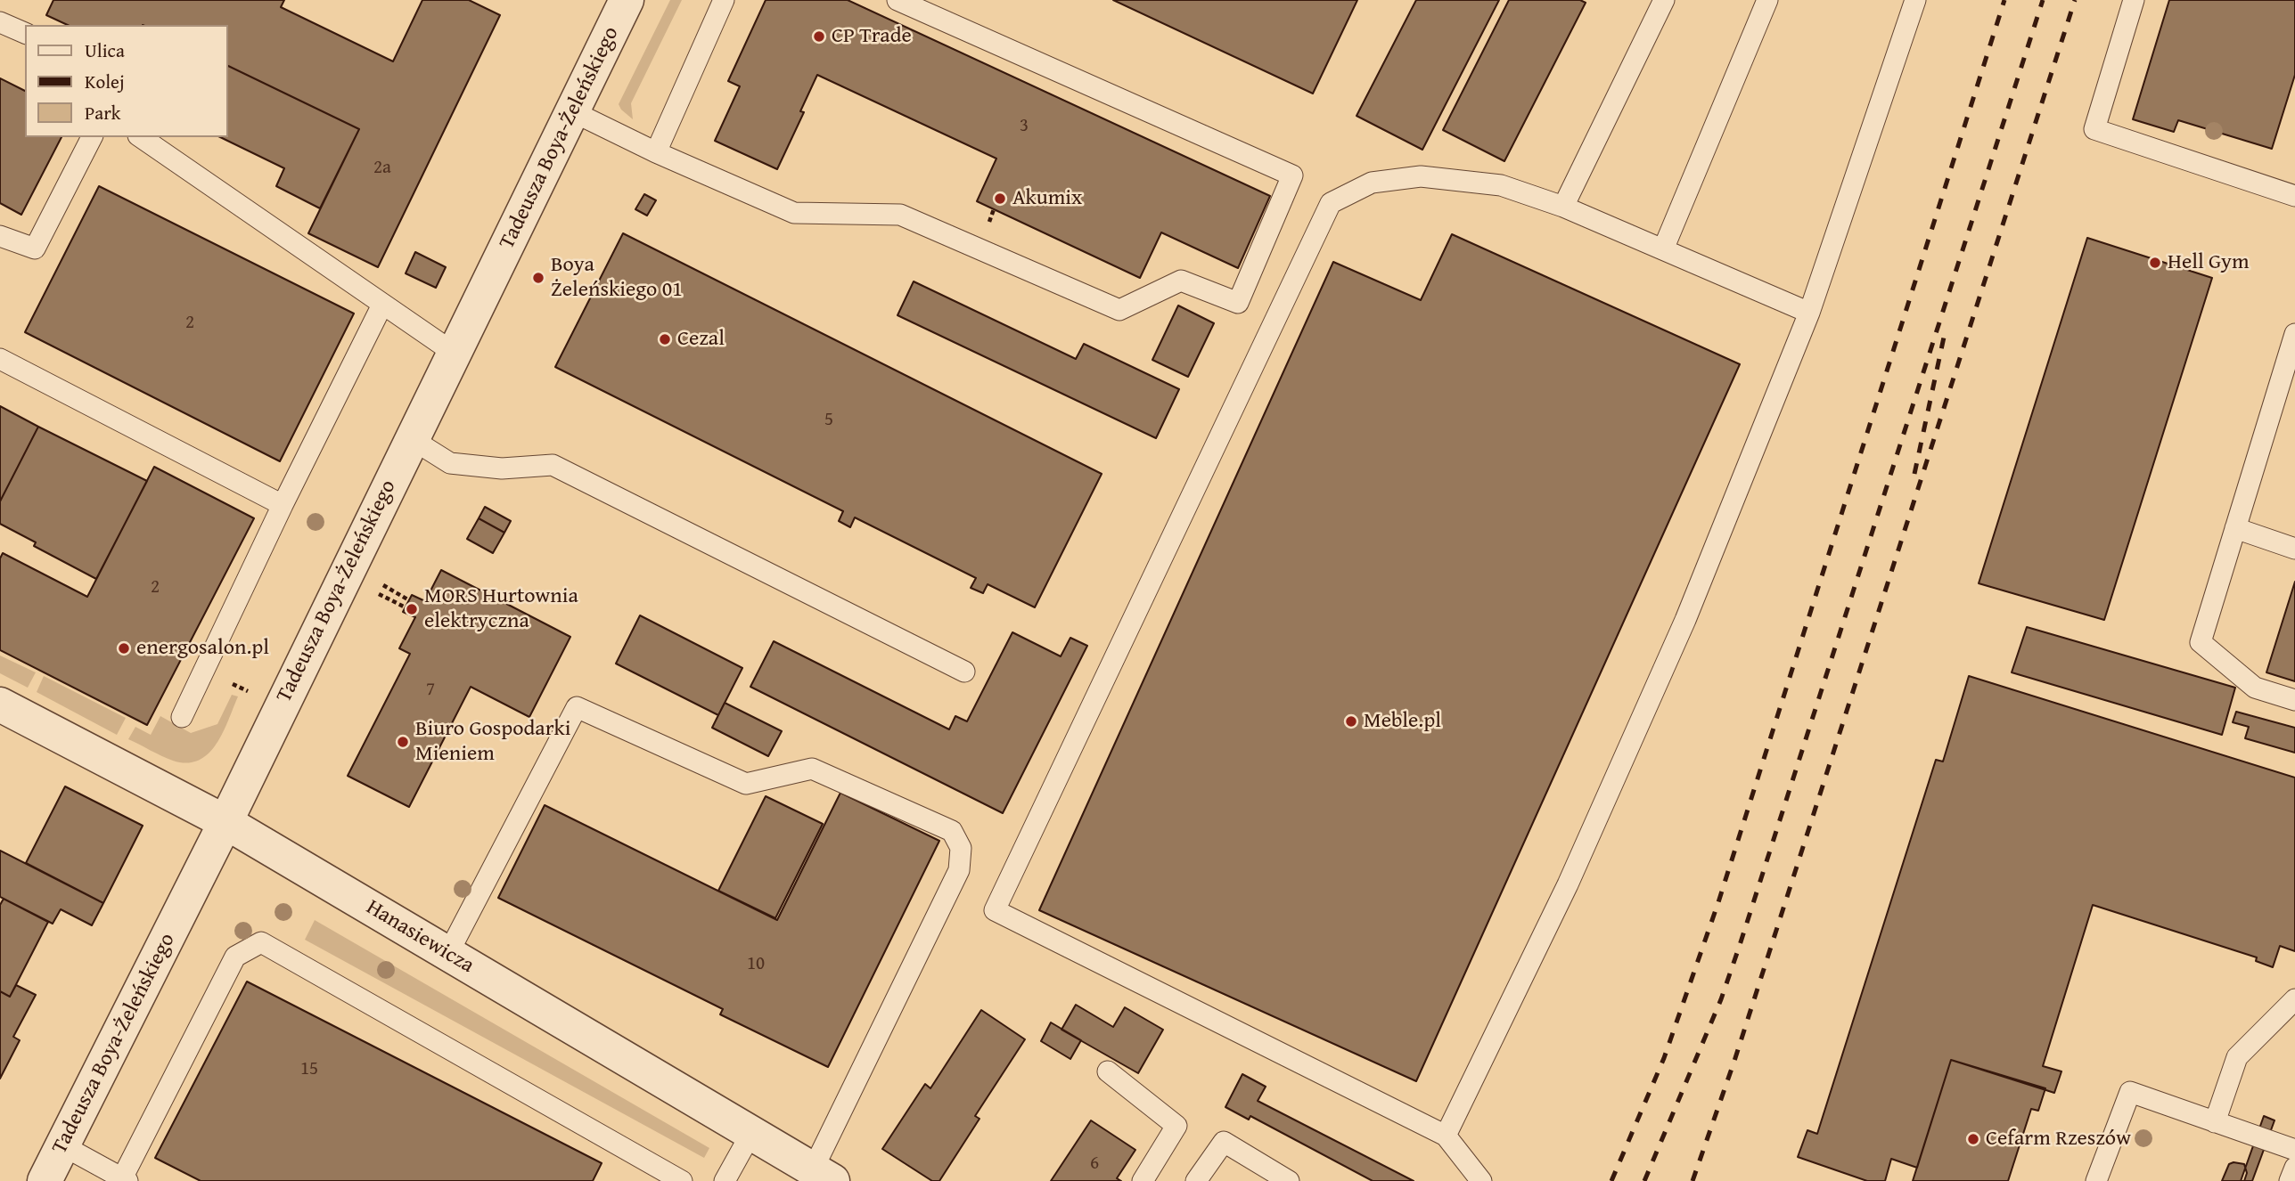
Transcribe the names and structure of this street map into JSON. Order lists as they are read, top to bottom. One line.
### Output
{"streets":{"street":["Tadeusza Boya-Żeleńskiego","Hanasiewicza"]},"crossings":[["Tadeusza Boya-Żeleńskiego","Hanasiewicza"]],"places":["CP Trade","Akumix","Hell Gym","Boya Żeleńskiego 01","Cezal","MORS Hurtownia elektryczna","energosalon.pl","Meble.pl","Biuro Gospodarki Mieniem","Cefarm Rzeszów"],"house_numbers":["3","2a","2","5","2","7","10","15","6"],"legend":["Ulica","Kolej","Park"]}
